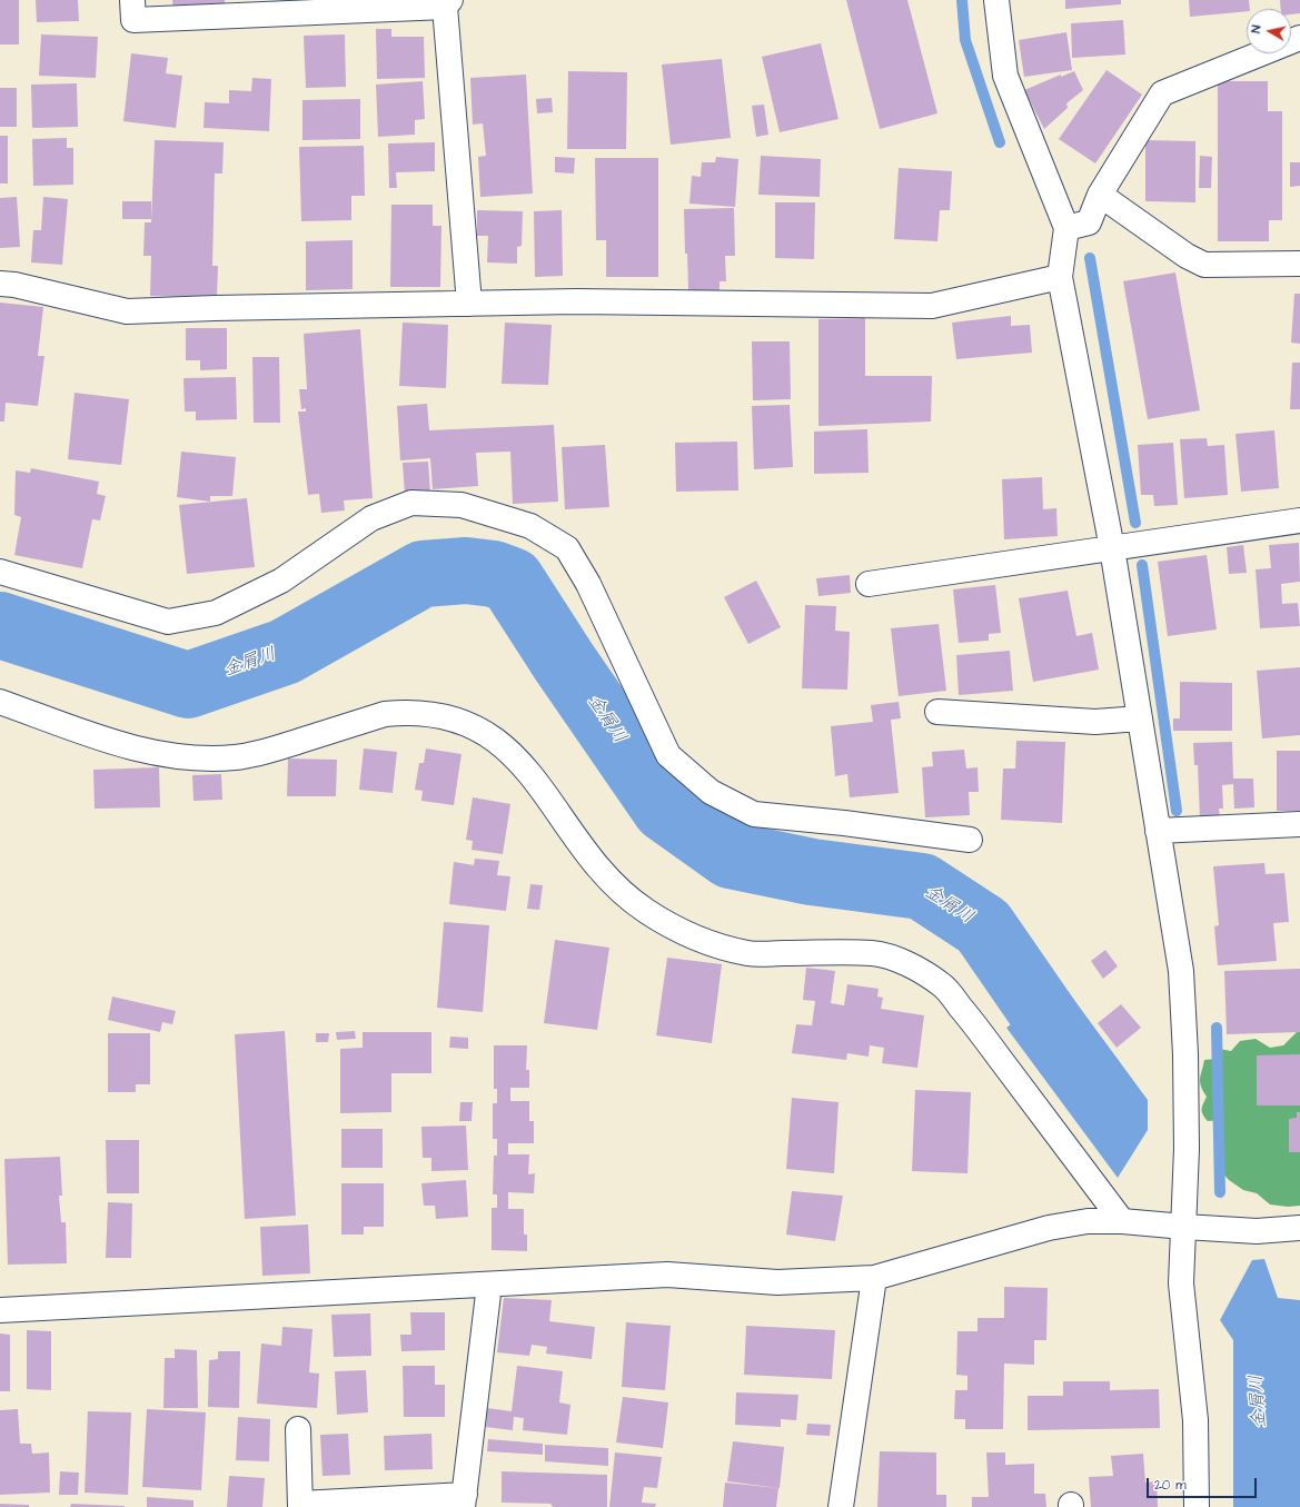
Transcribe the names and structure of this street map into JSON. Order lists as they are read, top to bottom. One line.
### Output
{"water":["金屑川"],"scale_bar":"20 m","north":"left"}
